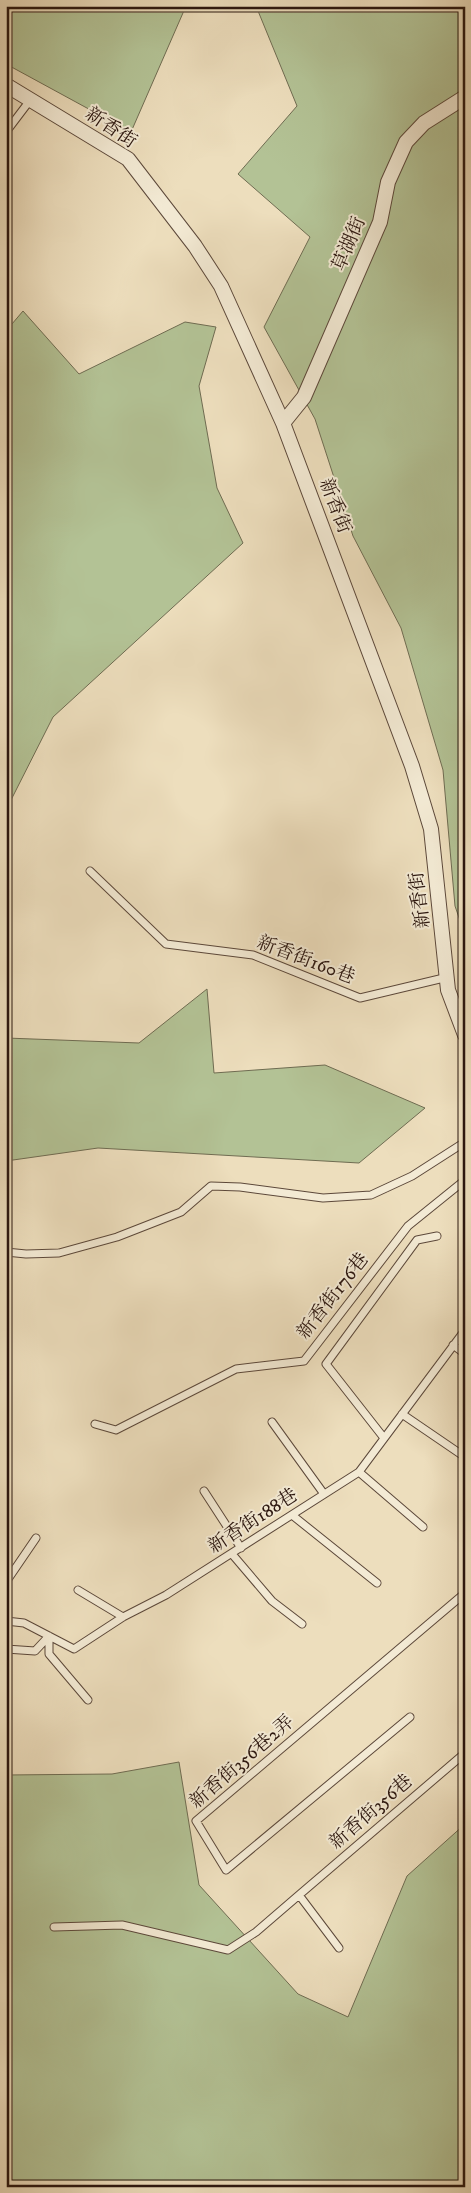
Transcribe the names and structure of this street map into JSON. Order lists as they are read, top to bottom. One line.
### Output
{"streets":{"street":["新香街","草湖街"],"lane":["新香街160巷","新香街176巷","新香街188巷","新香街356巷2弄","新香街356巷"]},"crossings":[["新香街","草湖街"],["新香街","新香街160巷"]]}
